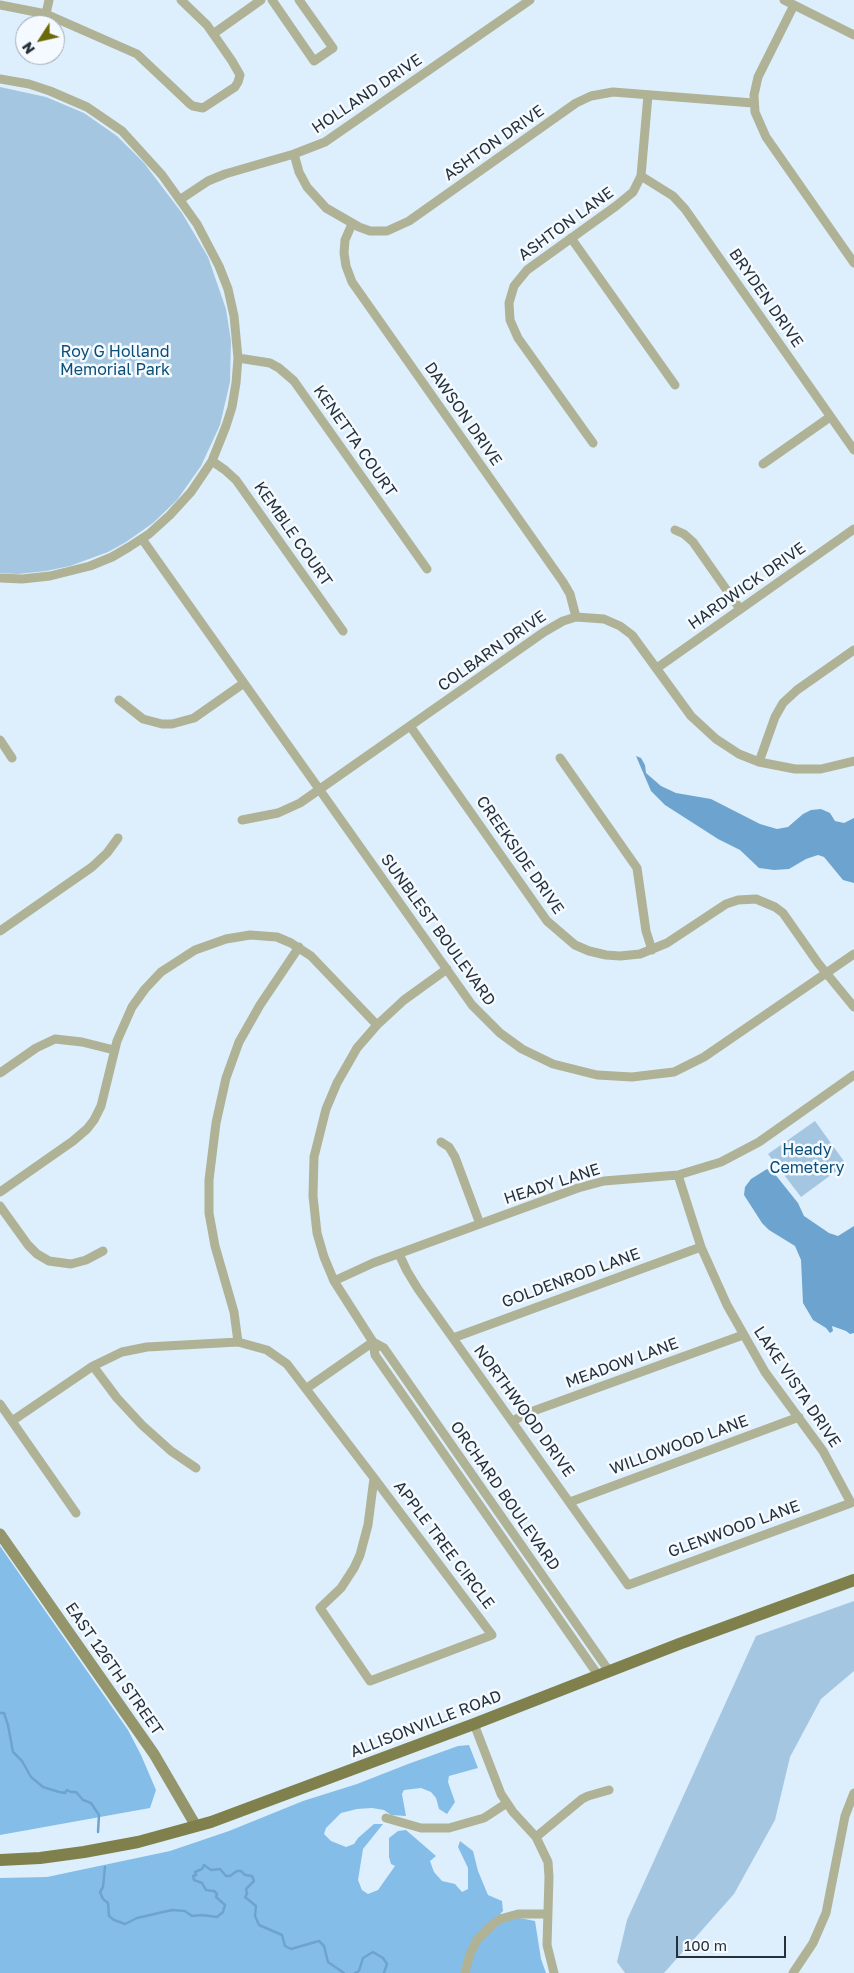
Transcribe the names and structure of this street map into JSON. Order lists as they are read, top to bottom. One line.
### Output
{"streets":{"main road":["EAST 126TH STREET","ALLISONVILLE ROAD"],"street":["HOLLAND DRIVE","ASHTON DRIVE","ASHTON LANE","BRYDEN DRIVE","DAWSON DRIVE","KENETTA COURT","KEMBLE COURT","HARDWICK DRIVE","COLBARN DRIVE","CREEKSIDE DRIVE","SUNBLEST BOULEVARD","HEADY LANE","GOLDENROD LANE","MEADOW LANE","LAKE VISTA DRIVE","NORTHWOOD DRIVE","WILLOWOOD LANE","ORCHARD BOULEVARD","GLENWOOD LANE","APPLE TREE CIRCLE"]},"crossings":[["HOLLAND DRIVE","ASHTON DRIVE"],["ASHTON DRIVE","ASHTON LANE"],["ASHTON DRIVE","DAWSON DRIVE"],["ASHTON LANE","BRYDEN DRIVE"],["DAWSON DRIVE","COLBARN DRIVE"],["HARDWICK DRIVE","COLBARN DRIVE"],["COLBARN DRIVE","CREEKSIDE DRIVE"],["COLBARN DRIVE","SUNBLEST BOULEVARD"],["CREEKSIDE DRIVE","SUNBLEST BOULEVARD"],["SUNBLEST BOULEVARD","ORCHARD BOULEVARD"],["HEADY LANE","LAKE VISTA DRIVE"],["HEADY LANE","NORTHWOOD DRIVE"],["HEADY LANE","ORCHARD BOULEVARD"],["GOLDENROD LANE","LAKE VISTA DRIVE"],["GOLDENROD LANE","NORTHWOOD DRIVE"],["MEADOW LANE","LAKE VISTA DRIVE"],["MEADOW LANE","NORTHWOOD DRIVE"],["LAKE VISTA DRIVE","WILLOWOOD LANE"],["LAKE VISTA DRIVE","GLENWOOD LANE"],["NORTHWOOD DRIVE","WILLOWOOD LANE"],["NORTHWOOD DRIVE","GLENWOOD LANE"],["ORCHARD BOULEVARD","ALLISONVILLE ROAD"],["EAST 126TH STREET","ALLISONVILLE ROAD"]],"parks":["Roy G Holland Memorial Park","Heady Cemetery"],"scale_bar":"100 m","north":"bottom left"}
